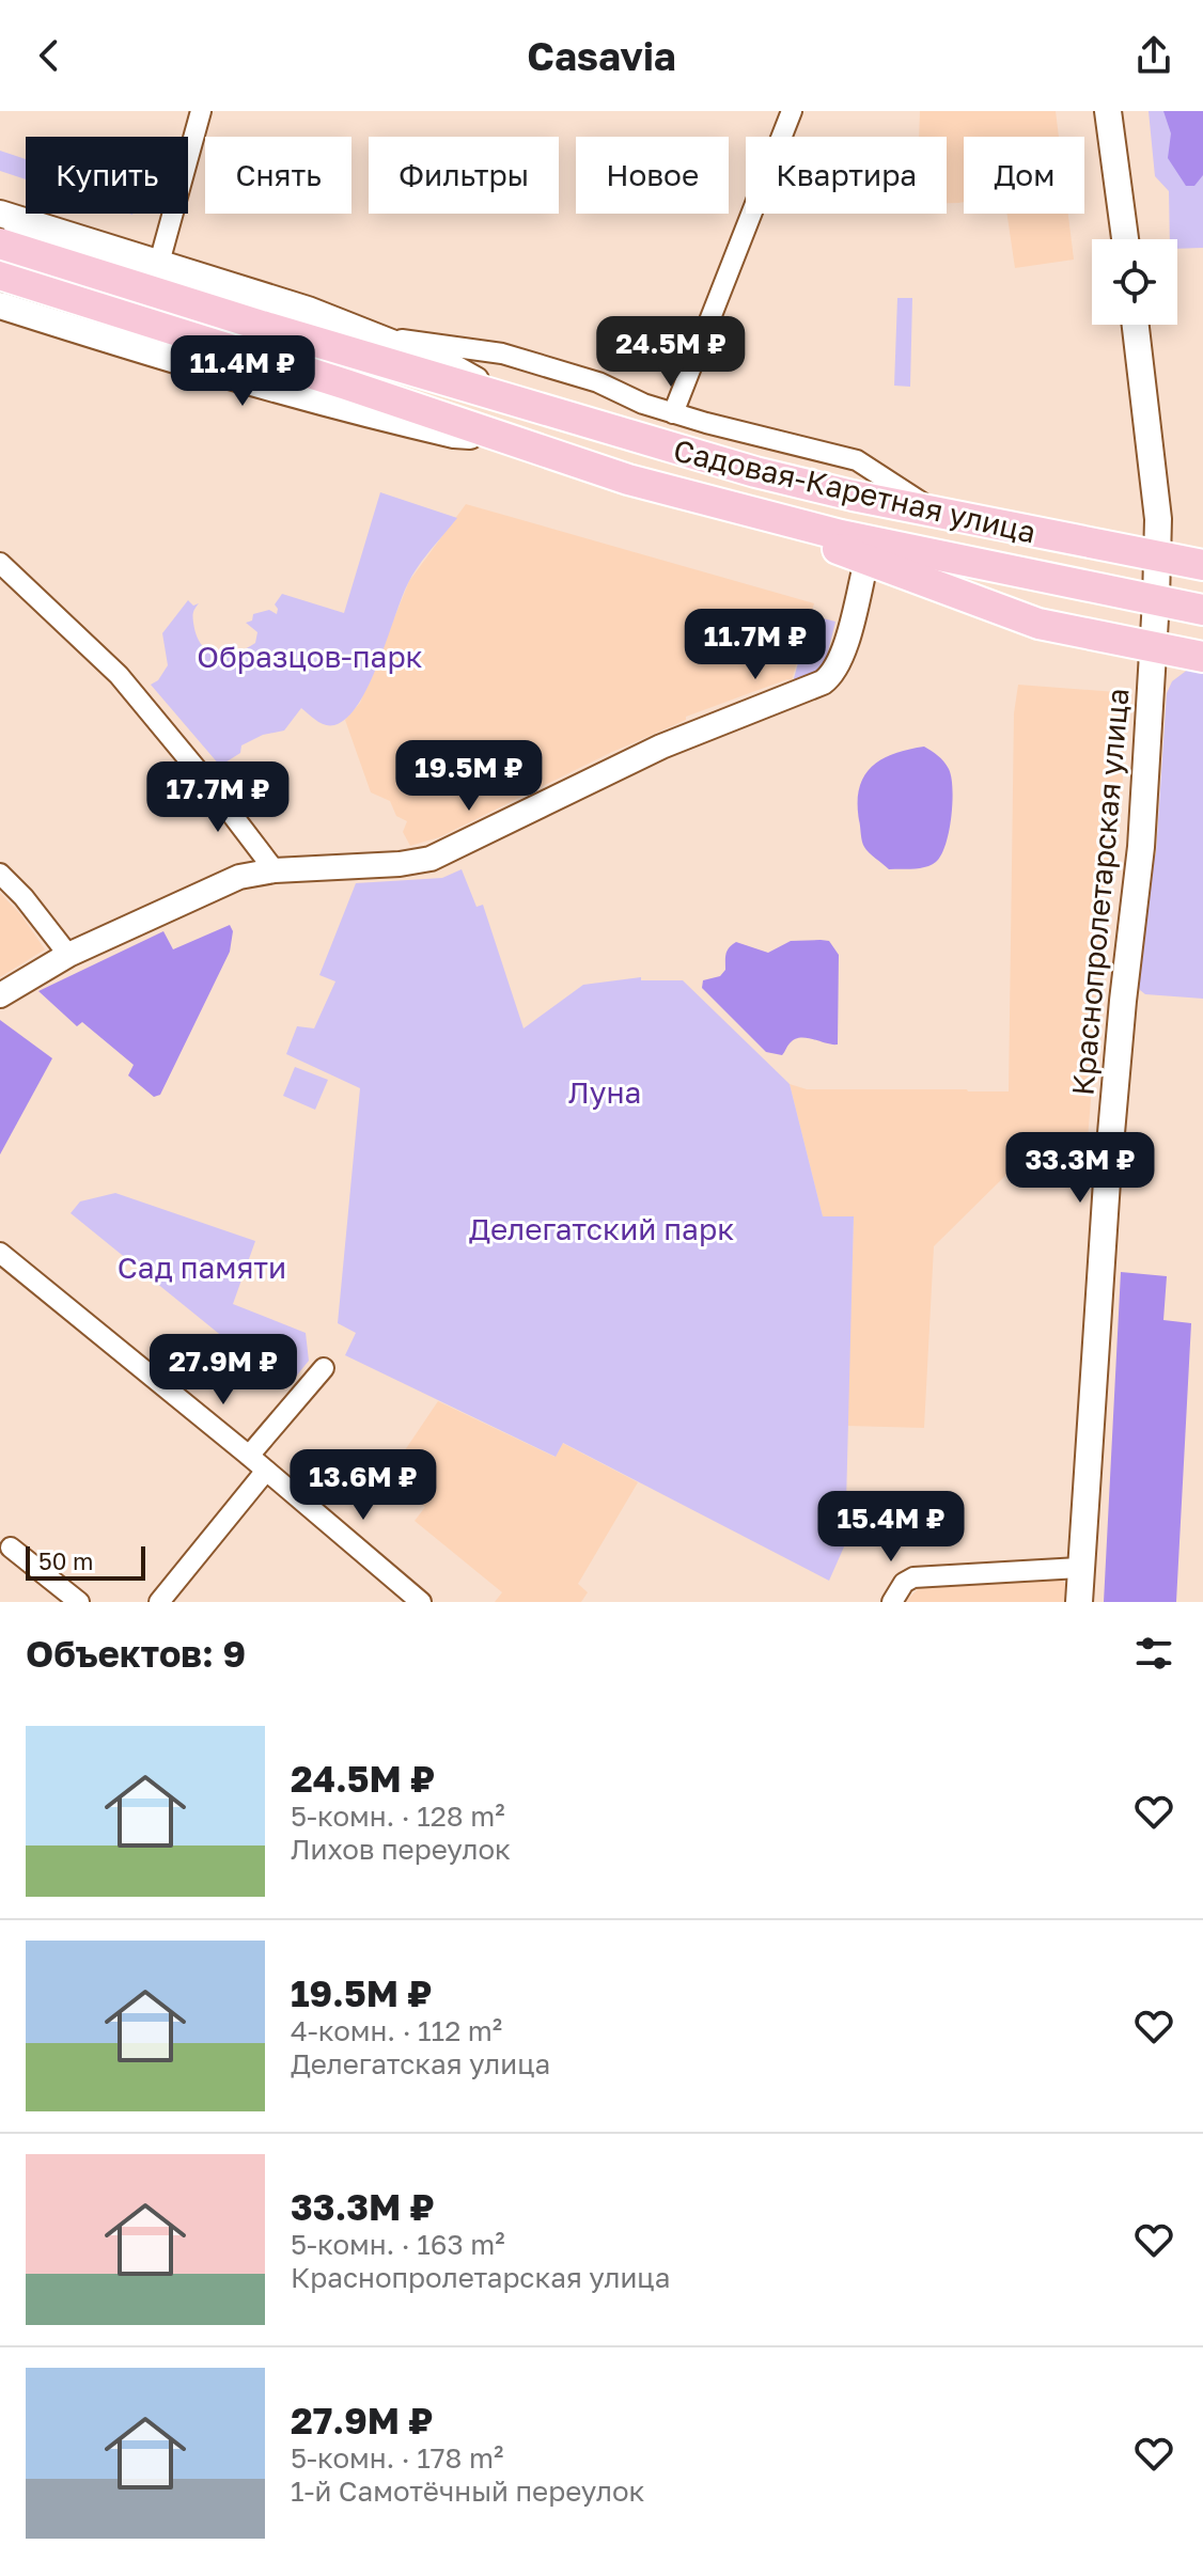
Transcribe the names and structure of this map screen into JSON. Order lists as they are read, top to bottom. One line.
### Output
{"streets":{"main road":["Садовая-Каретная улица","Краснопролетарская улица"]},"crossings":[["Садовая-Каретная улица","Краснопролетарская улица"]],"parks":["Образцов-парк","Луна","Делегатский парк","Сад памяти"],"scale_bar":"50 m","page":{"header":"Casavia","chip":["Купить","Снять","Фильтры","Новое","Квартира","Дом"],"price":["24.5M ₽","11.4M ₽","11.7M ₽","19.5M ₽","17.7M ₽","33.3M ₽","27.9M ₽","13.6M ₽","15.4M ₽"],"scale":"50 m","heading":"Объектов: 9","list":[{"name":"24.5M ₽","note":"5-комн. · 128 m² · Лихов переулок"},{"name":"19.5M ₽","note":"4-комн. · 112 m² · Делегатская улица"},{"name":"33.3M ₽","note":"5-комн. · 163 m² · Краснопролетарская улица"},{"name":"27.9M ₽","note":"5-комн. · 178 m² · 1-й Самотёчный переулок"}]}}
